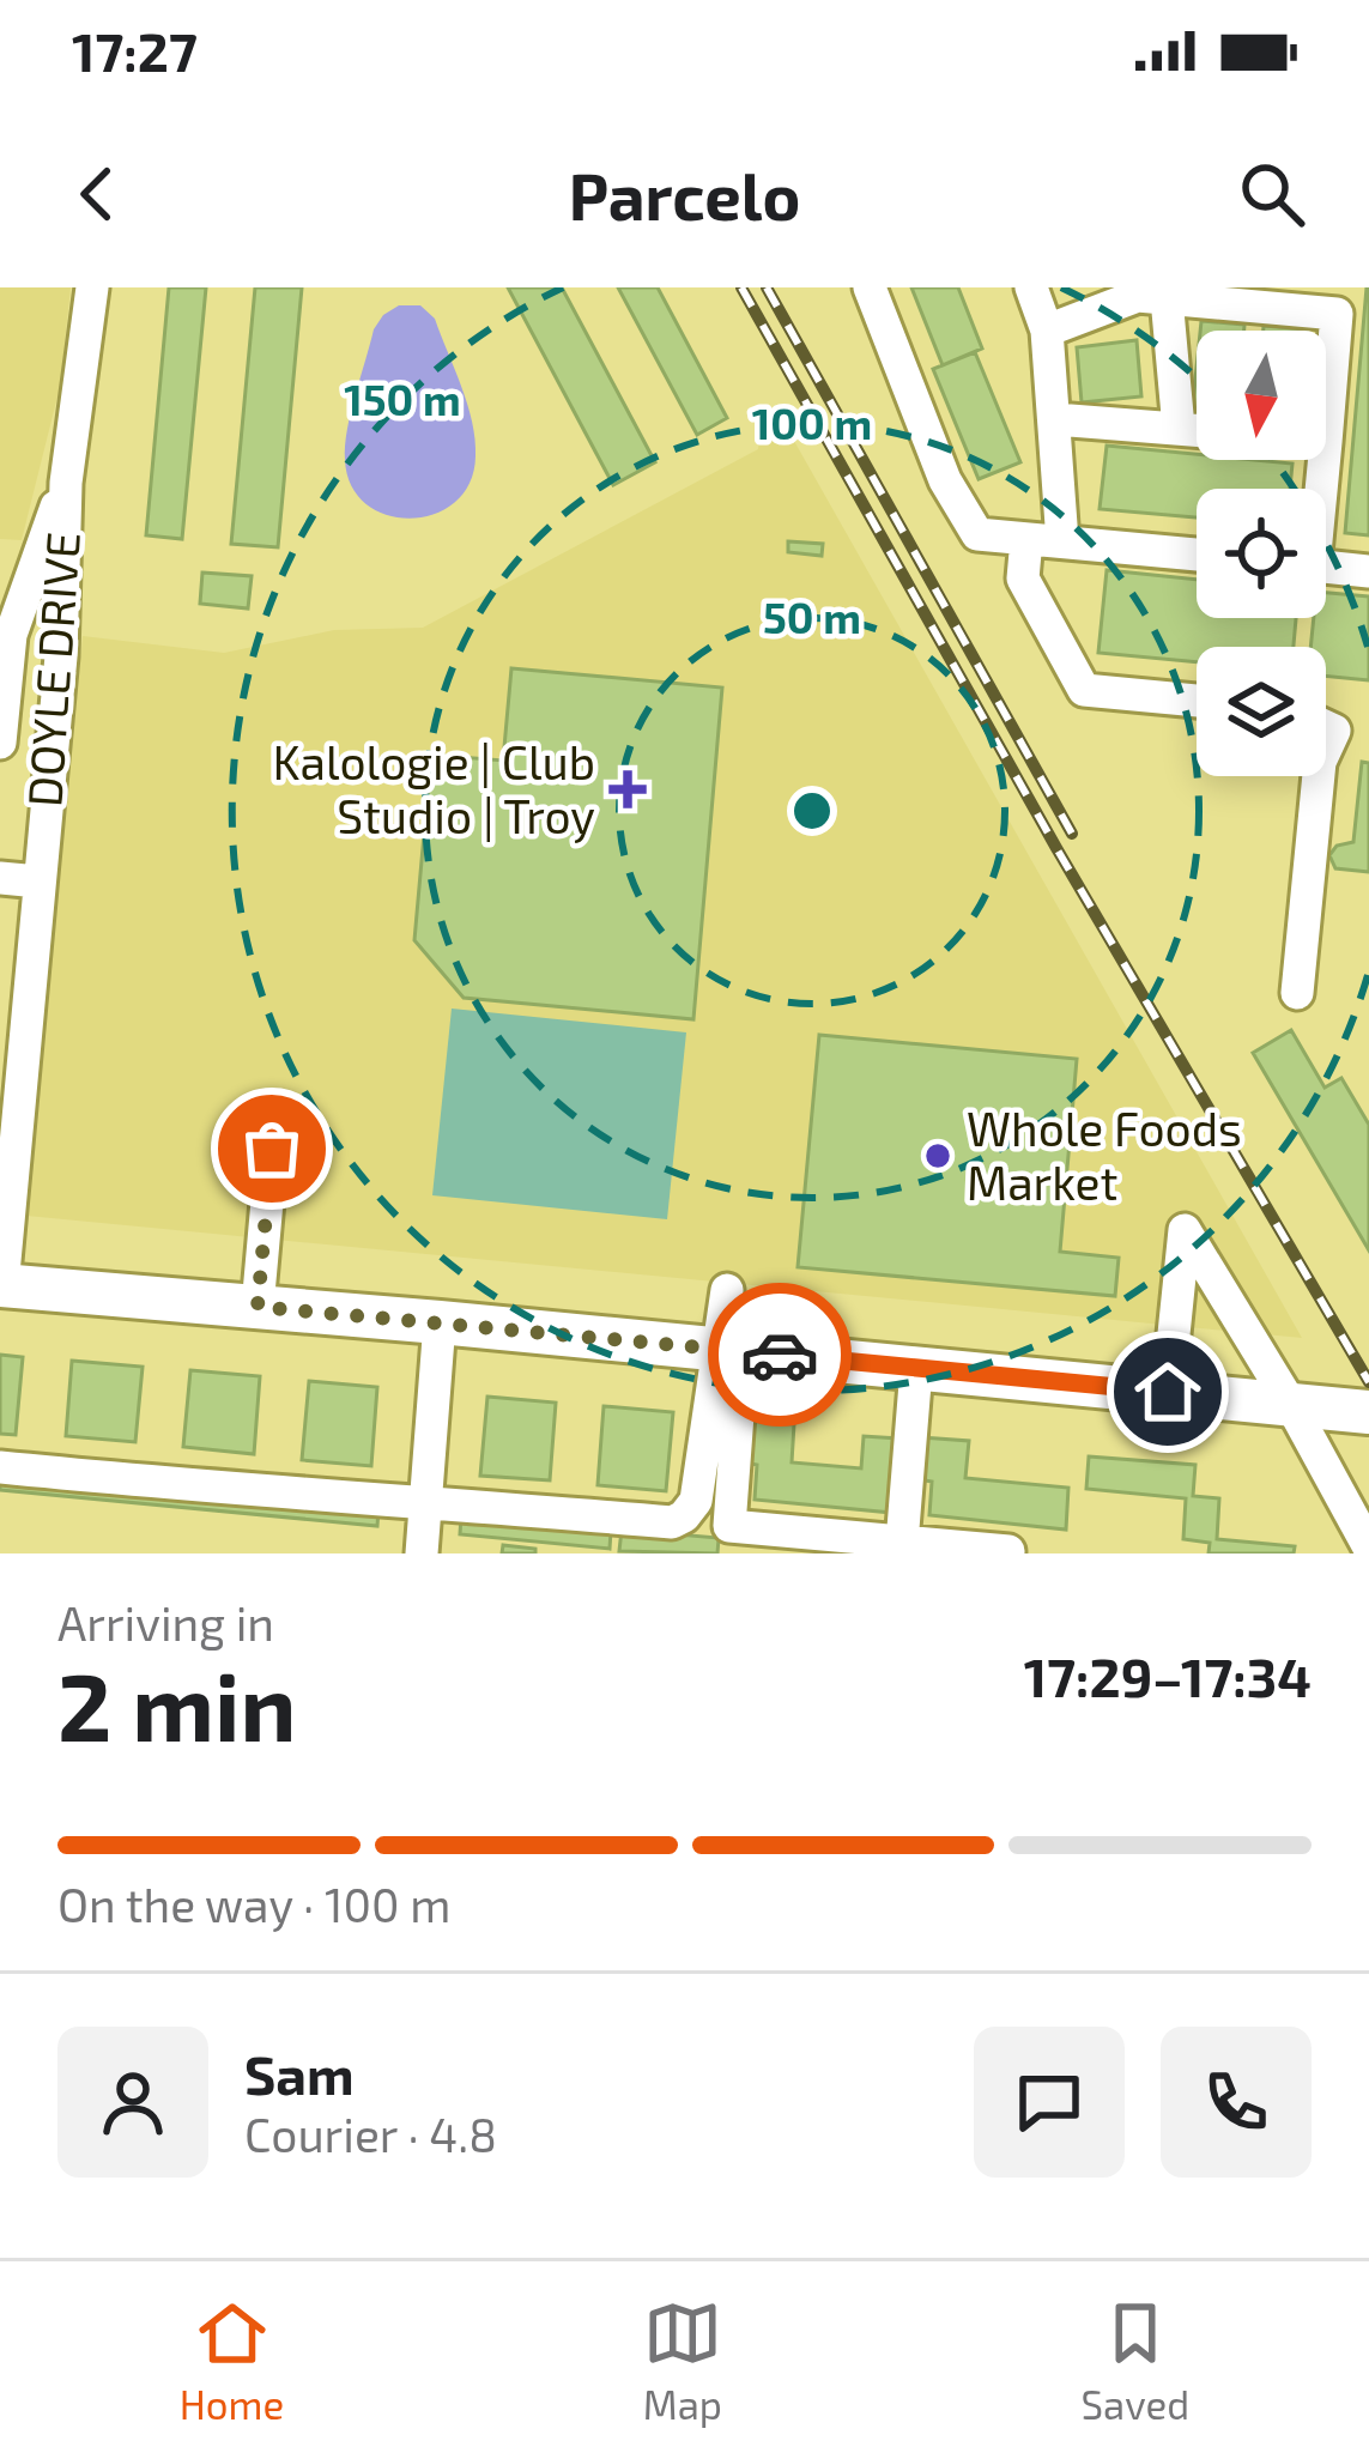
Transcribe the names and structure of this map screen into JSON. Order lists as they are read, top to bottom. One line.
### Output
{"streets":{"street":["DOYLE DRIVE"]},"places":{"health":["Kalologie | Club Studio | Troy"],"other":["Whole Foods Market"]},"north":"bottom","page":{"status":"17:27","header":"Parcelo","heading":["2 min","Arriving in","17:29–17:34"],"panel":["Sam","Courier · 4.8"],"bar":"On the way · 100 m","tabs":["Home","Map","Saved"]},"rings":["150 m","100 m","50 m"]}
